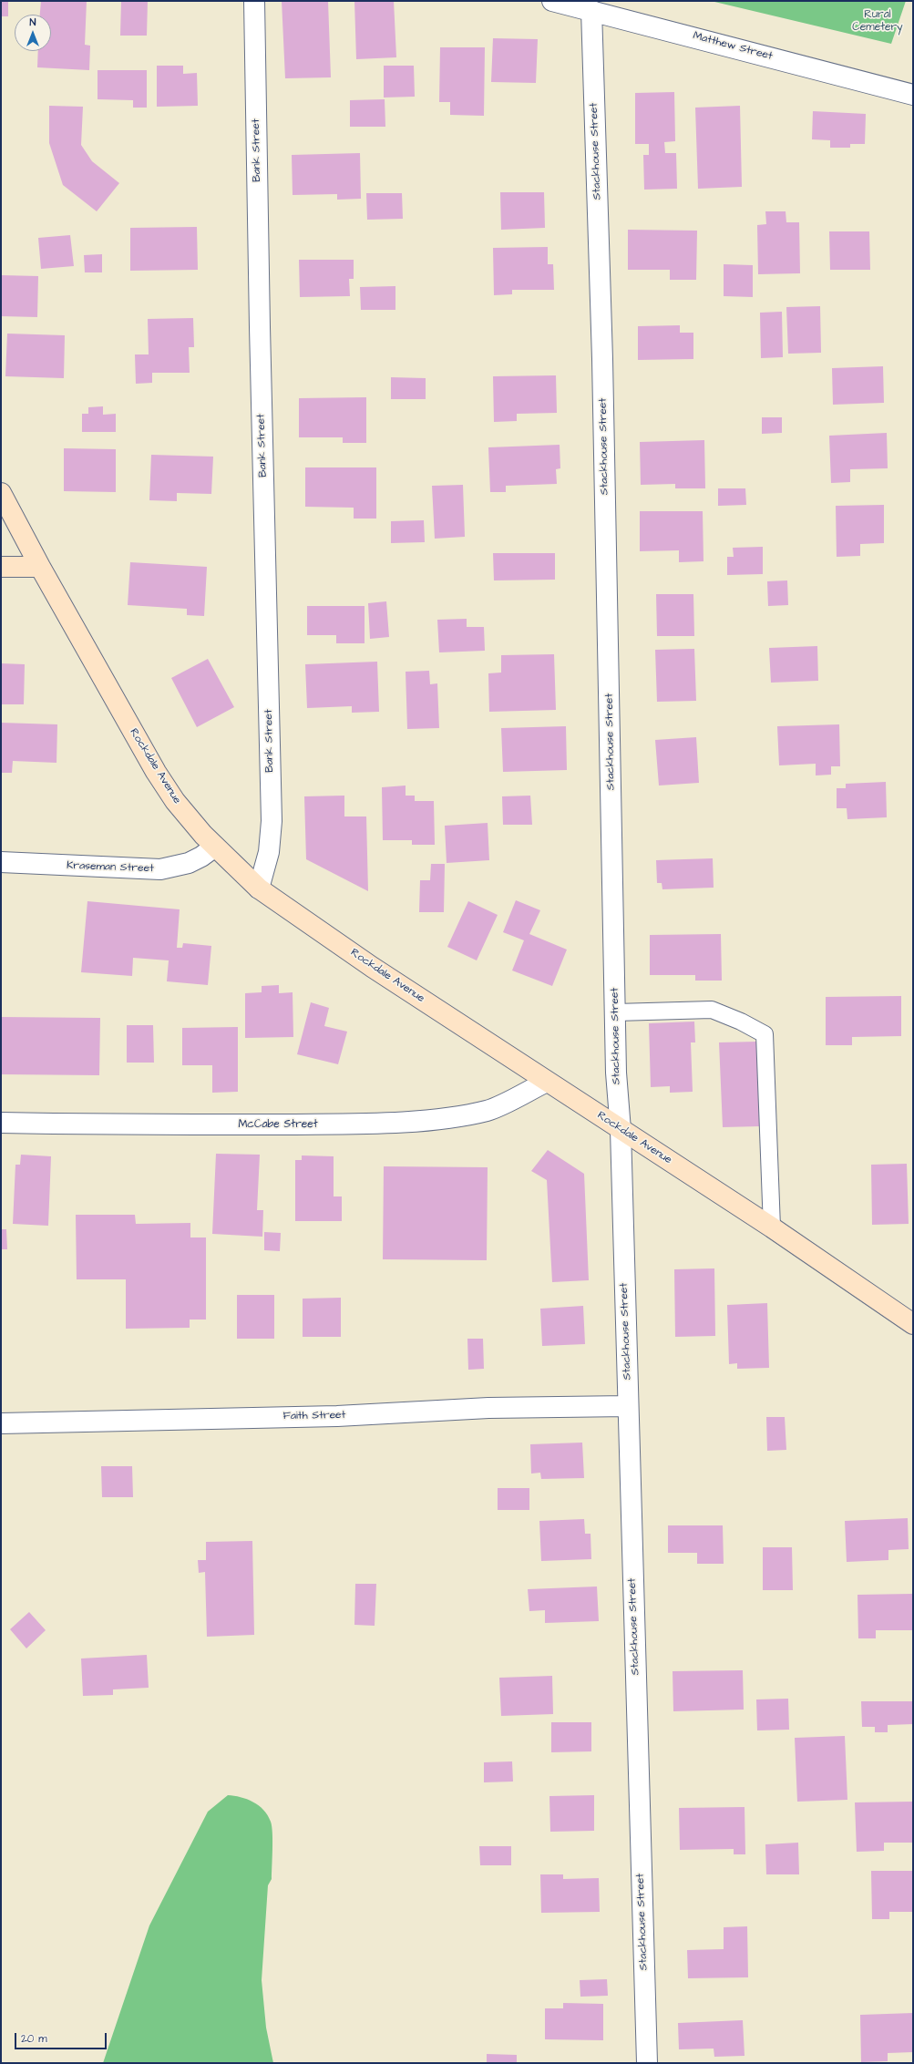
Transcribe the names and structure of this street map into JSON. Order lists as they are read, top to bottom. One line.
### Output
{"streets":{"main road":["Rockdale Avenue"],"street":["Matthew Street","Bank Street","Stackhouse Street","Kraseman Street","McCabe Street","Faith Street"]},"crossings":[["Matthew Street","Stackhouse Street"],["Bank Street","Rockdale Avenue"],["Stackhouse Street","Rockdale Avenue"],["Stackhouse Street","Faith Street"],["Rockdale Avenue","Kraseman Street"],["Rockdale Avenue","McCabe Street"]],"parks":["Rural Cemetery"],"scale_bar":"20 m","north":"top"}
